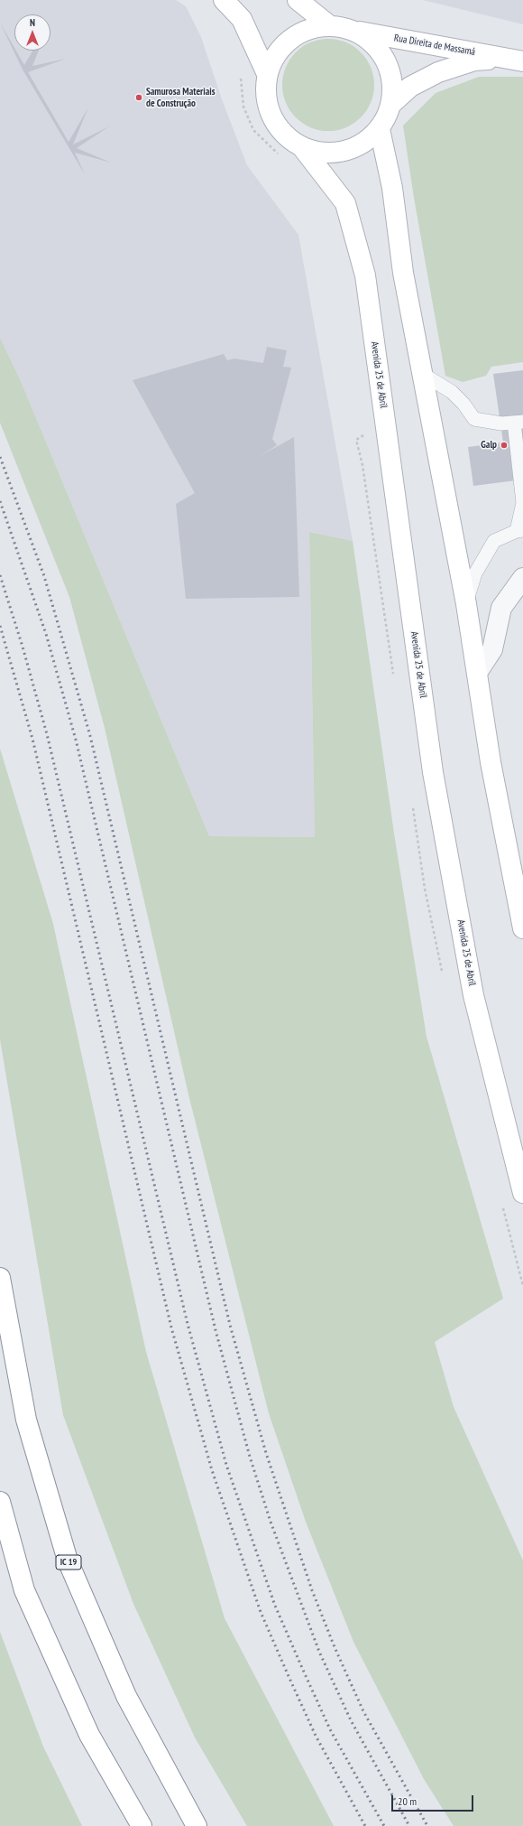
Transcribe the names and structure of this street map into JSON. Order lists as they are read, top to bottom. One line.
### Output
{"streets":{"main road":["Rua Direita de Massamá","Avenida 25 de Abril","IC 19"]},"crossings":[["Rua Direita de Massamá","Avenida 25 de Abril"]],"places":["Samurosa Materiais de Construção","Galp"],"scale_bar":"20 m","north":"top"}
